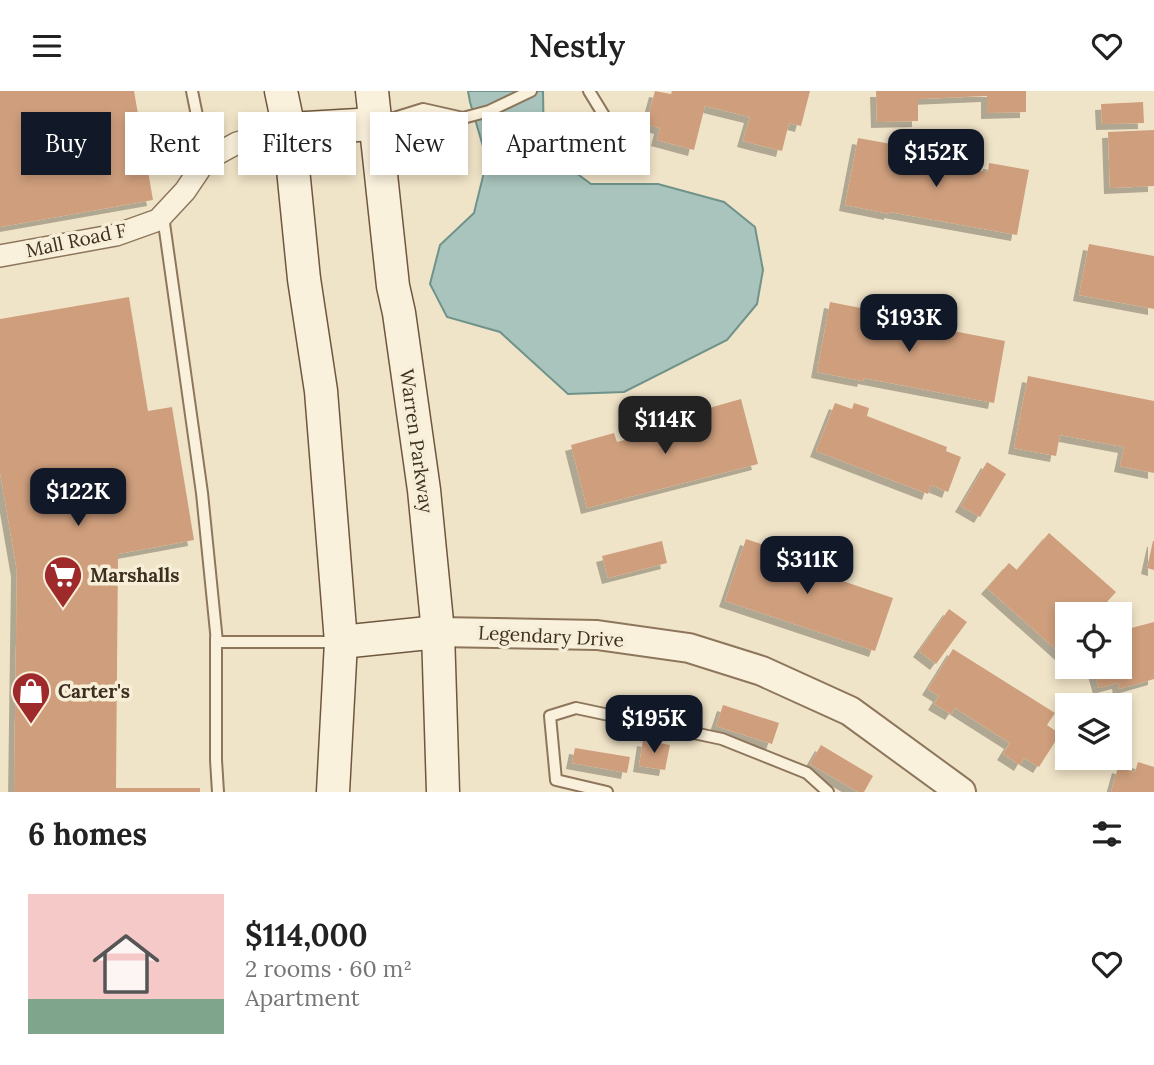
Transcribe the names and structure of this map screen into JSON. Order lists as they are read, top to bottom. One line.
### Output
{"streets":{"main road":["Warren Parkway"],"street":["Mall Road F","Legendary Drive"]},"crossings":[["Warren Parkway","Legendary Drive"]],"places":{"supermarket":["Marshalls"],"shop":["Carter's"]},"page":{"header":"Nestly","chip":["Buy","Rent","Filters","New","Apartment"],"price":["$152K","$193K","$114K","$122K","$311K","$195K"],"heading":"6 homes","list":[{"name":"$114,000","note":"2 rooms · 60 m² · Apartment"}]}}
